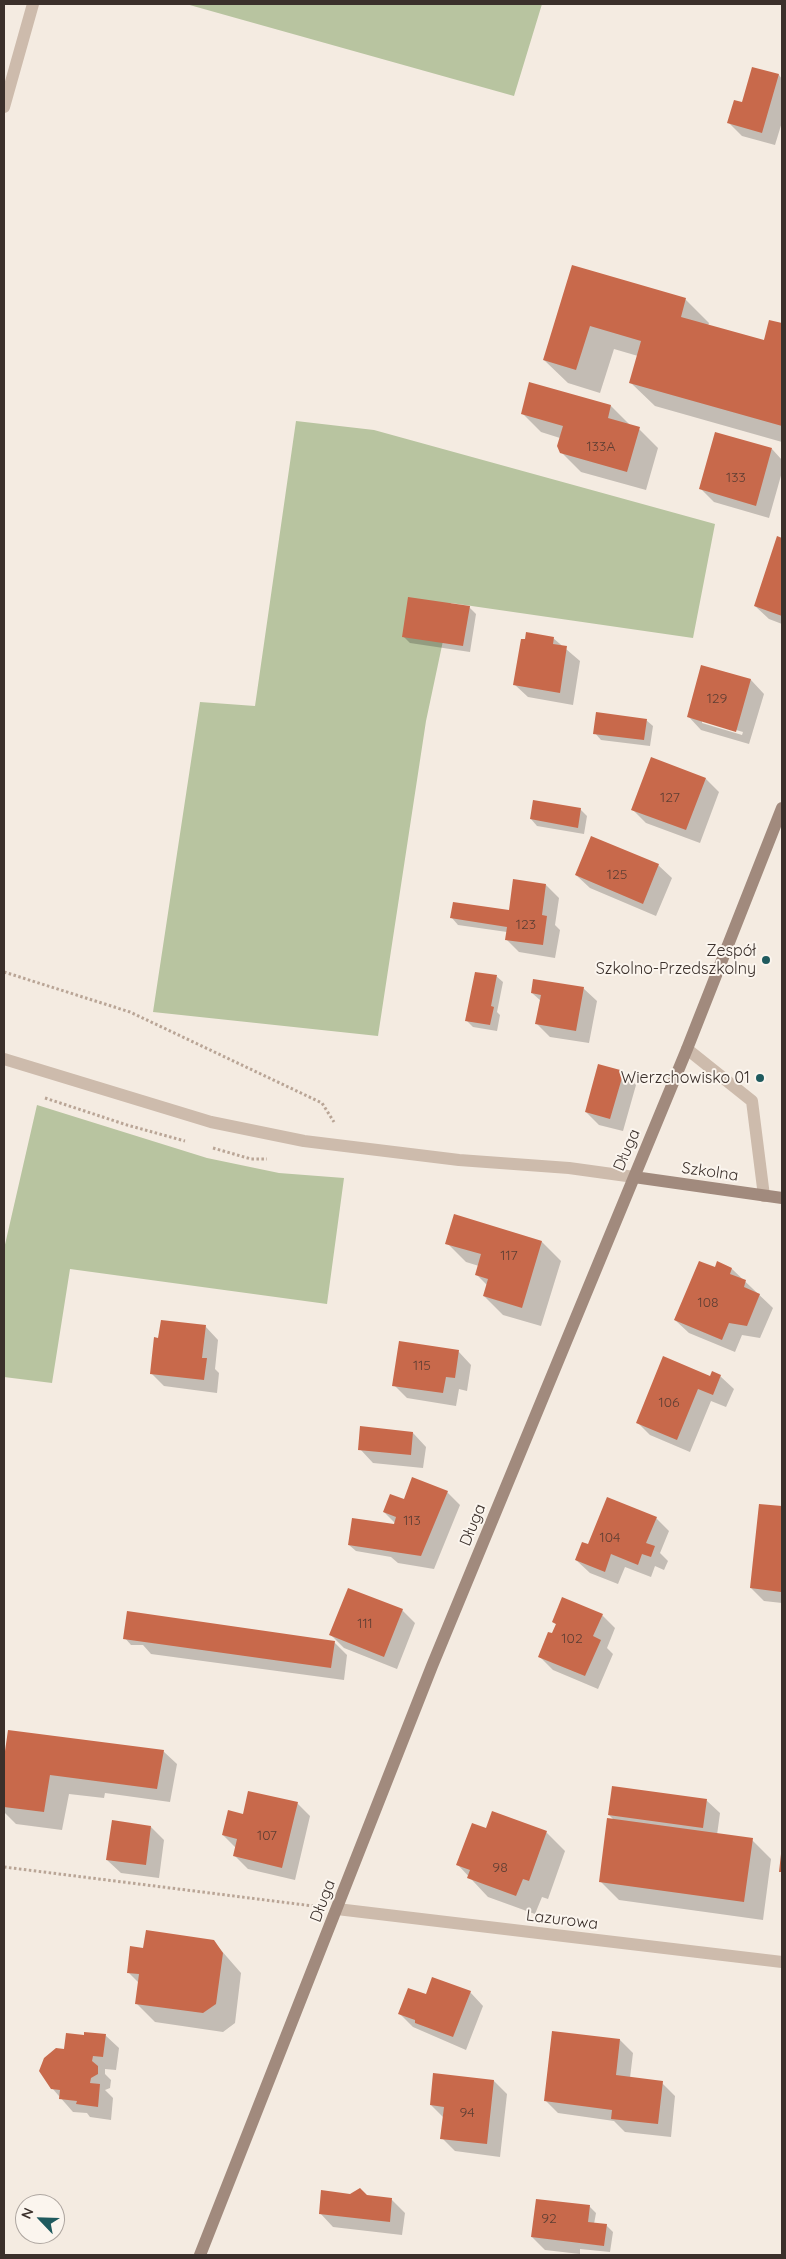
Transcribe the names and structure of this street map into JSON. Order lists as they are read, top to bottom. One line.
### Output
{"streets":{"street":["Długa","Szkolna","Lazurowa"]},"crossings":[["Długa","Szkolna"],["Długa","Lazurowa"]],"places":["Zespół Szkolno-Przedszkolny","Wierzchowisko 01"],"house_numbers":["133A","133","129","127","125","123","117","108","115","106","113","104","111","102","107","98","94","92"],"north":"top left"}
